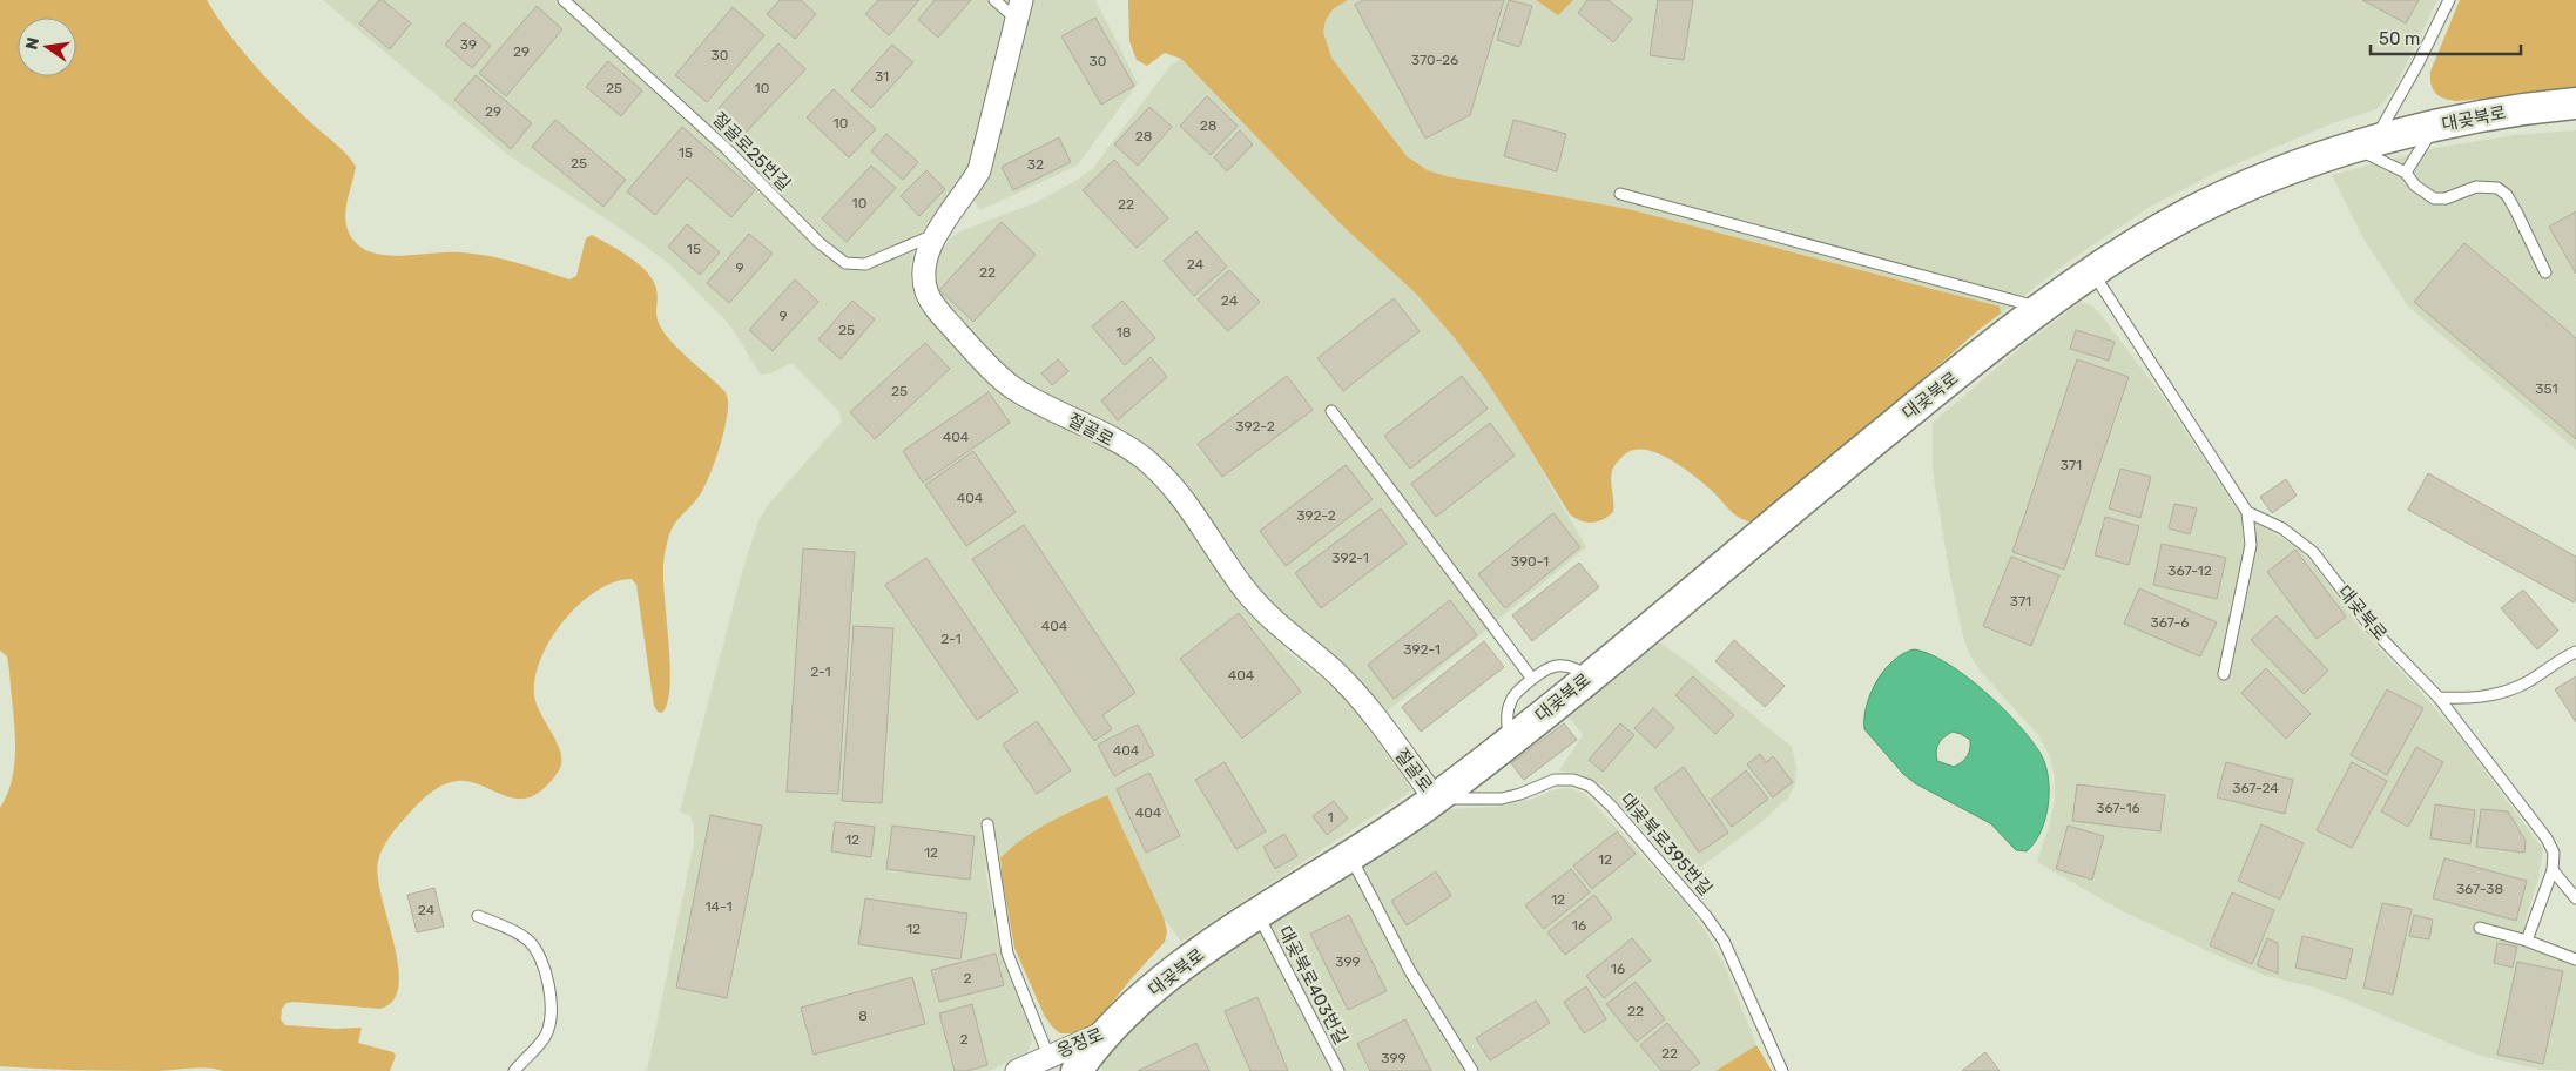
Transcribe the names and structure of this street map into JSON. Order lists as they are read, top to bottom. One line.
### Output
{"streets":{"street":["대곶북로","절골로","옹정로"],"lane":["절골로25번길","대곶북로395번길","대곶북로403번길"]},"crossings":[["대곶북로","절골로"],["대곶북로","대곶북로395번길"],["대곶북로","대곶북로403번길"],["대곶북로","옹정로"],["절골로25번길","절골로"],["절골로","대곶북로395번길"]],"house_numbers":["39","29","30","370-26","30","31","25","10","29","10","28","28","15","25","32","10","22","15","24","9","22","24","9","25","18","351","25","392-2","404","371","404","392-2","392-1","390-1","367-12","371","367-6","404","2-1","392-1","2-1","404","404","367-24","367-16","404","1","12","12","12","367-38","12","14-1","24","16","12","399","16","2","22","8","2","22","399"],"scale_bar":"50 m","north":"left"}
